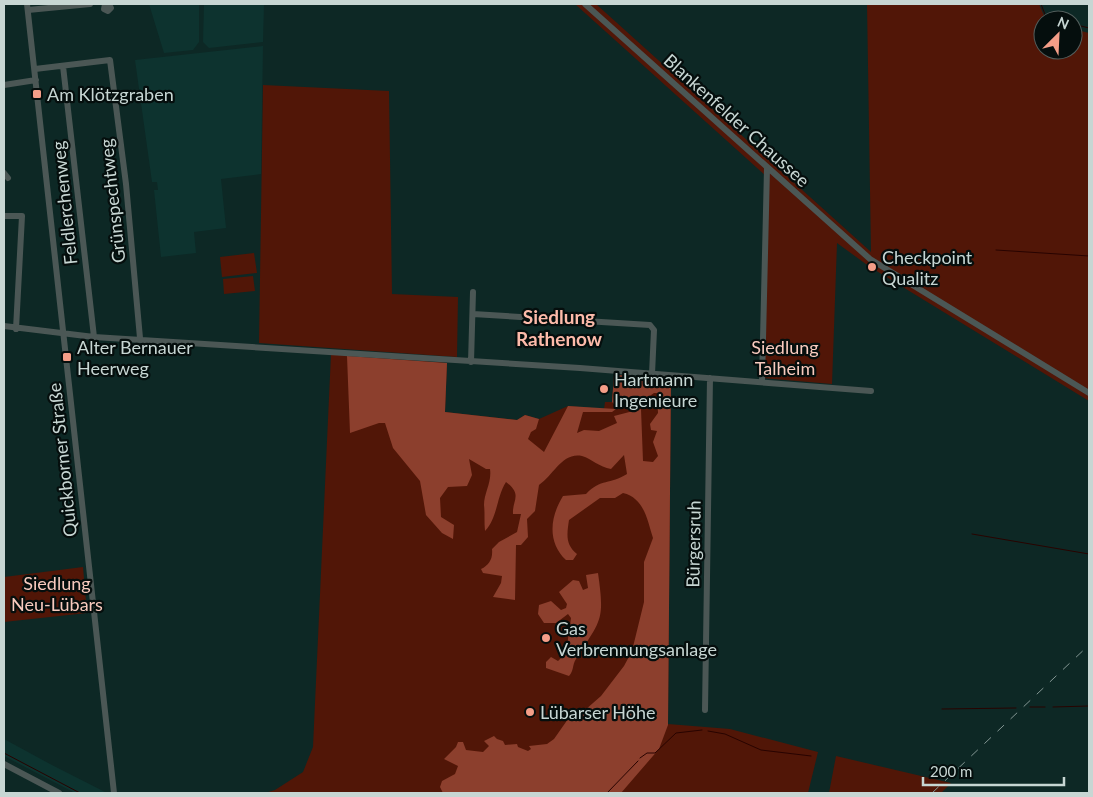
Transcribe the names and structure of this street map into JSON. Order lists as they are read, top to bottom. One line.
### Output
{"streets":{"street":["Blankenfelder Chaussee","Grünspechtweg","Feldlerchenweg","Quickborner Straße","Bürgersruh"]},"crossings":[["Grünspechtweg","Feldlerchenweg"]],"districts":["Siedlung Rathenow"],"parks":["Siedlung Talheim","Siedlung Neu-Lübars"],"places":{"transit":["Am Klötzgraben","Alter Bernauer Heerweg"],"other":["Checkpoint Qualitz","Hartmann Ingenieure","Gas Verbrennungsanlage","Lübarser Höhe"]},"scale_bar":"200 m","north":"top right"}
